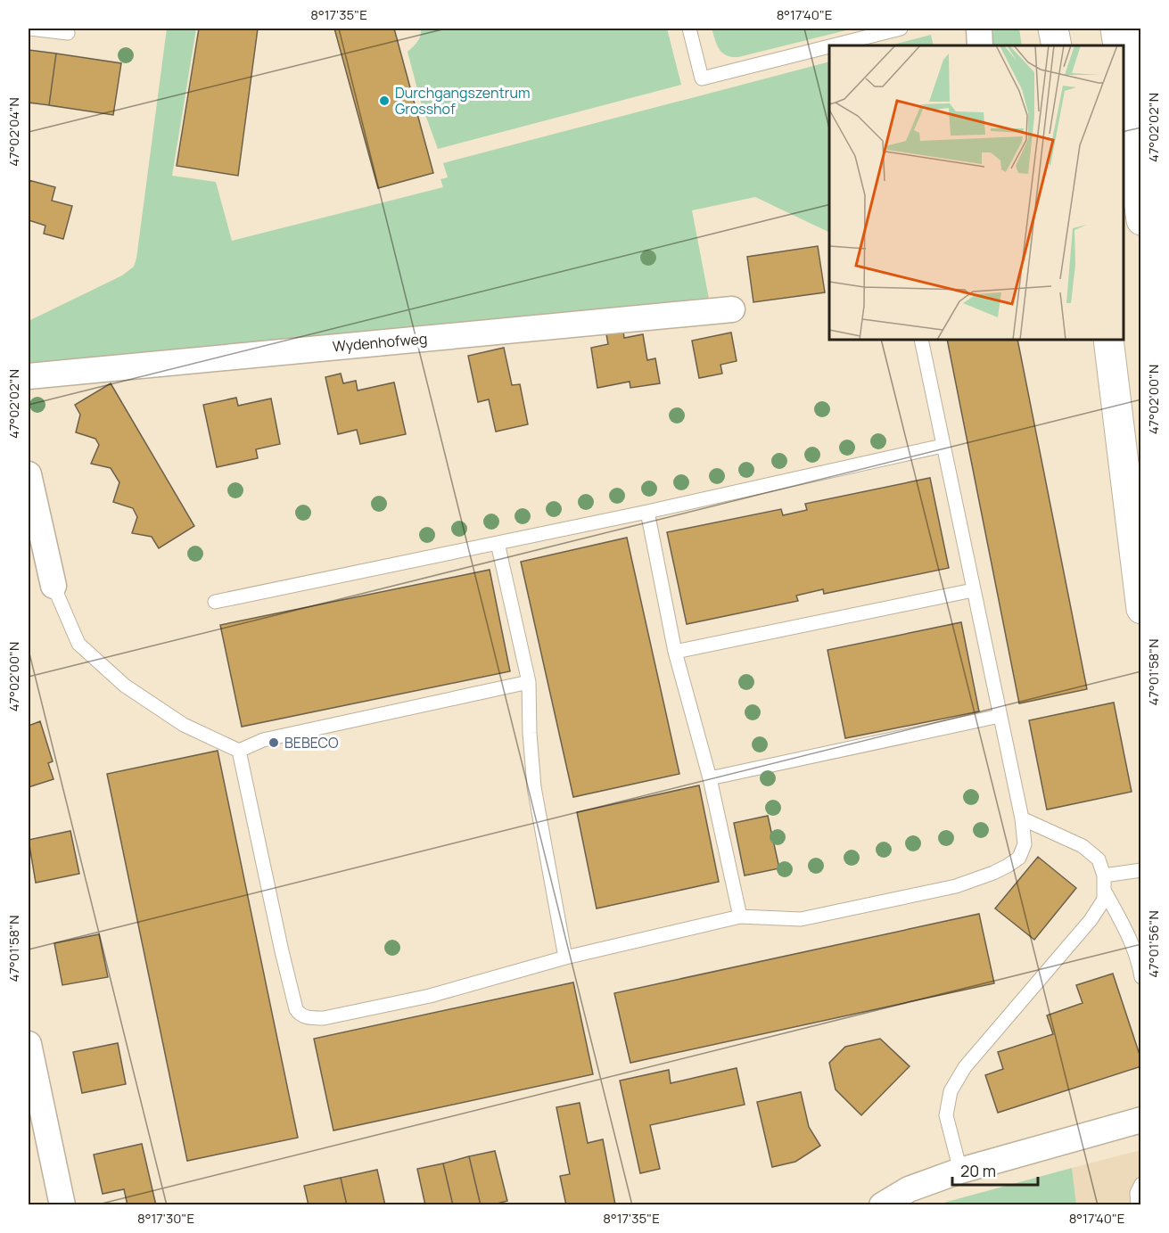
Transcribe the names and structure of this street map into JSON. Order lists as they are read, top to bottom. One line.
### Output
{"streets":{"street":["Wydenhofweg"]},"places":["Durchgangszentrum Grosshof","BEBECO"],"scale_bar":"20 m","coordinates":["8°17'35\"E","8°17'40\"E","47°02'02\"N","47°02'04\"N","47°02'00\"N","47°01'58\"N","47°01'56\"N","8°17'30\"E"]}
